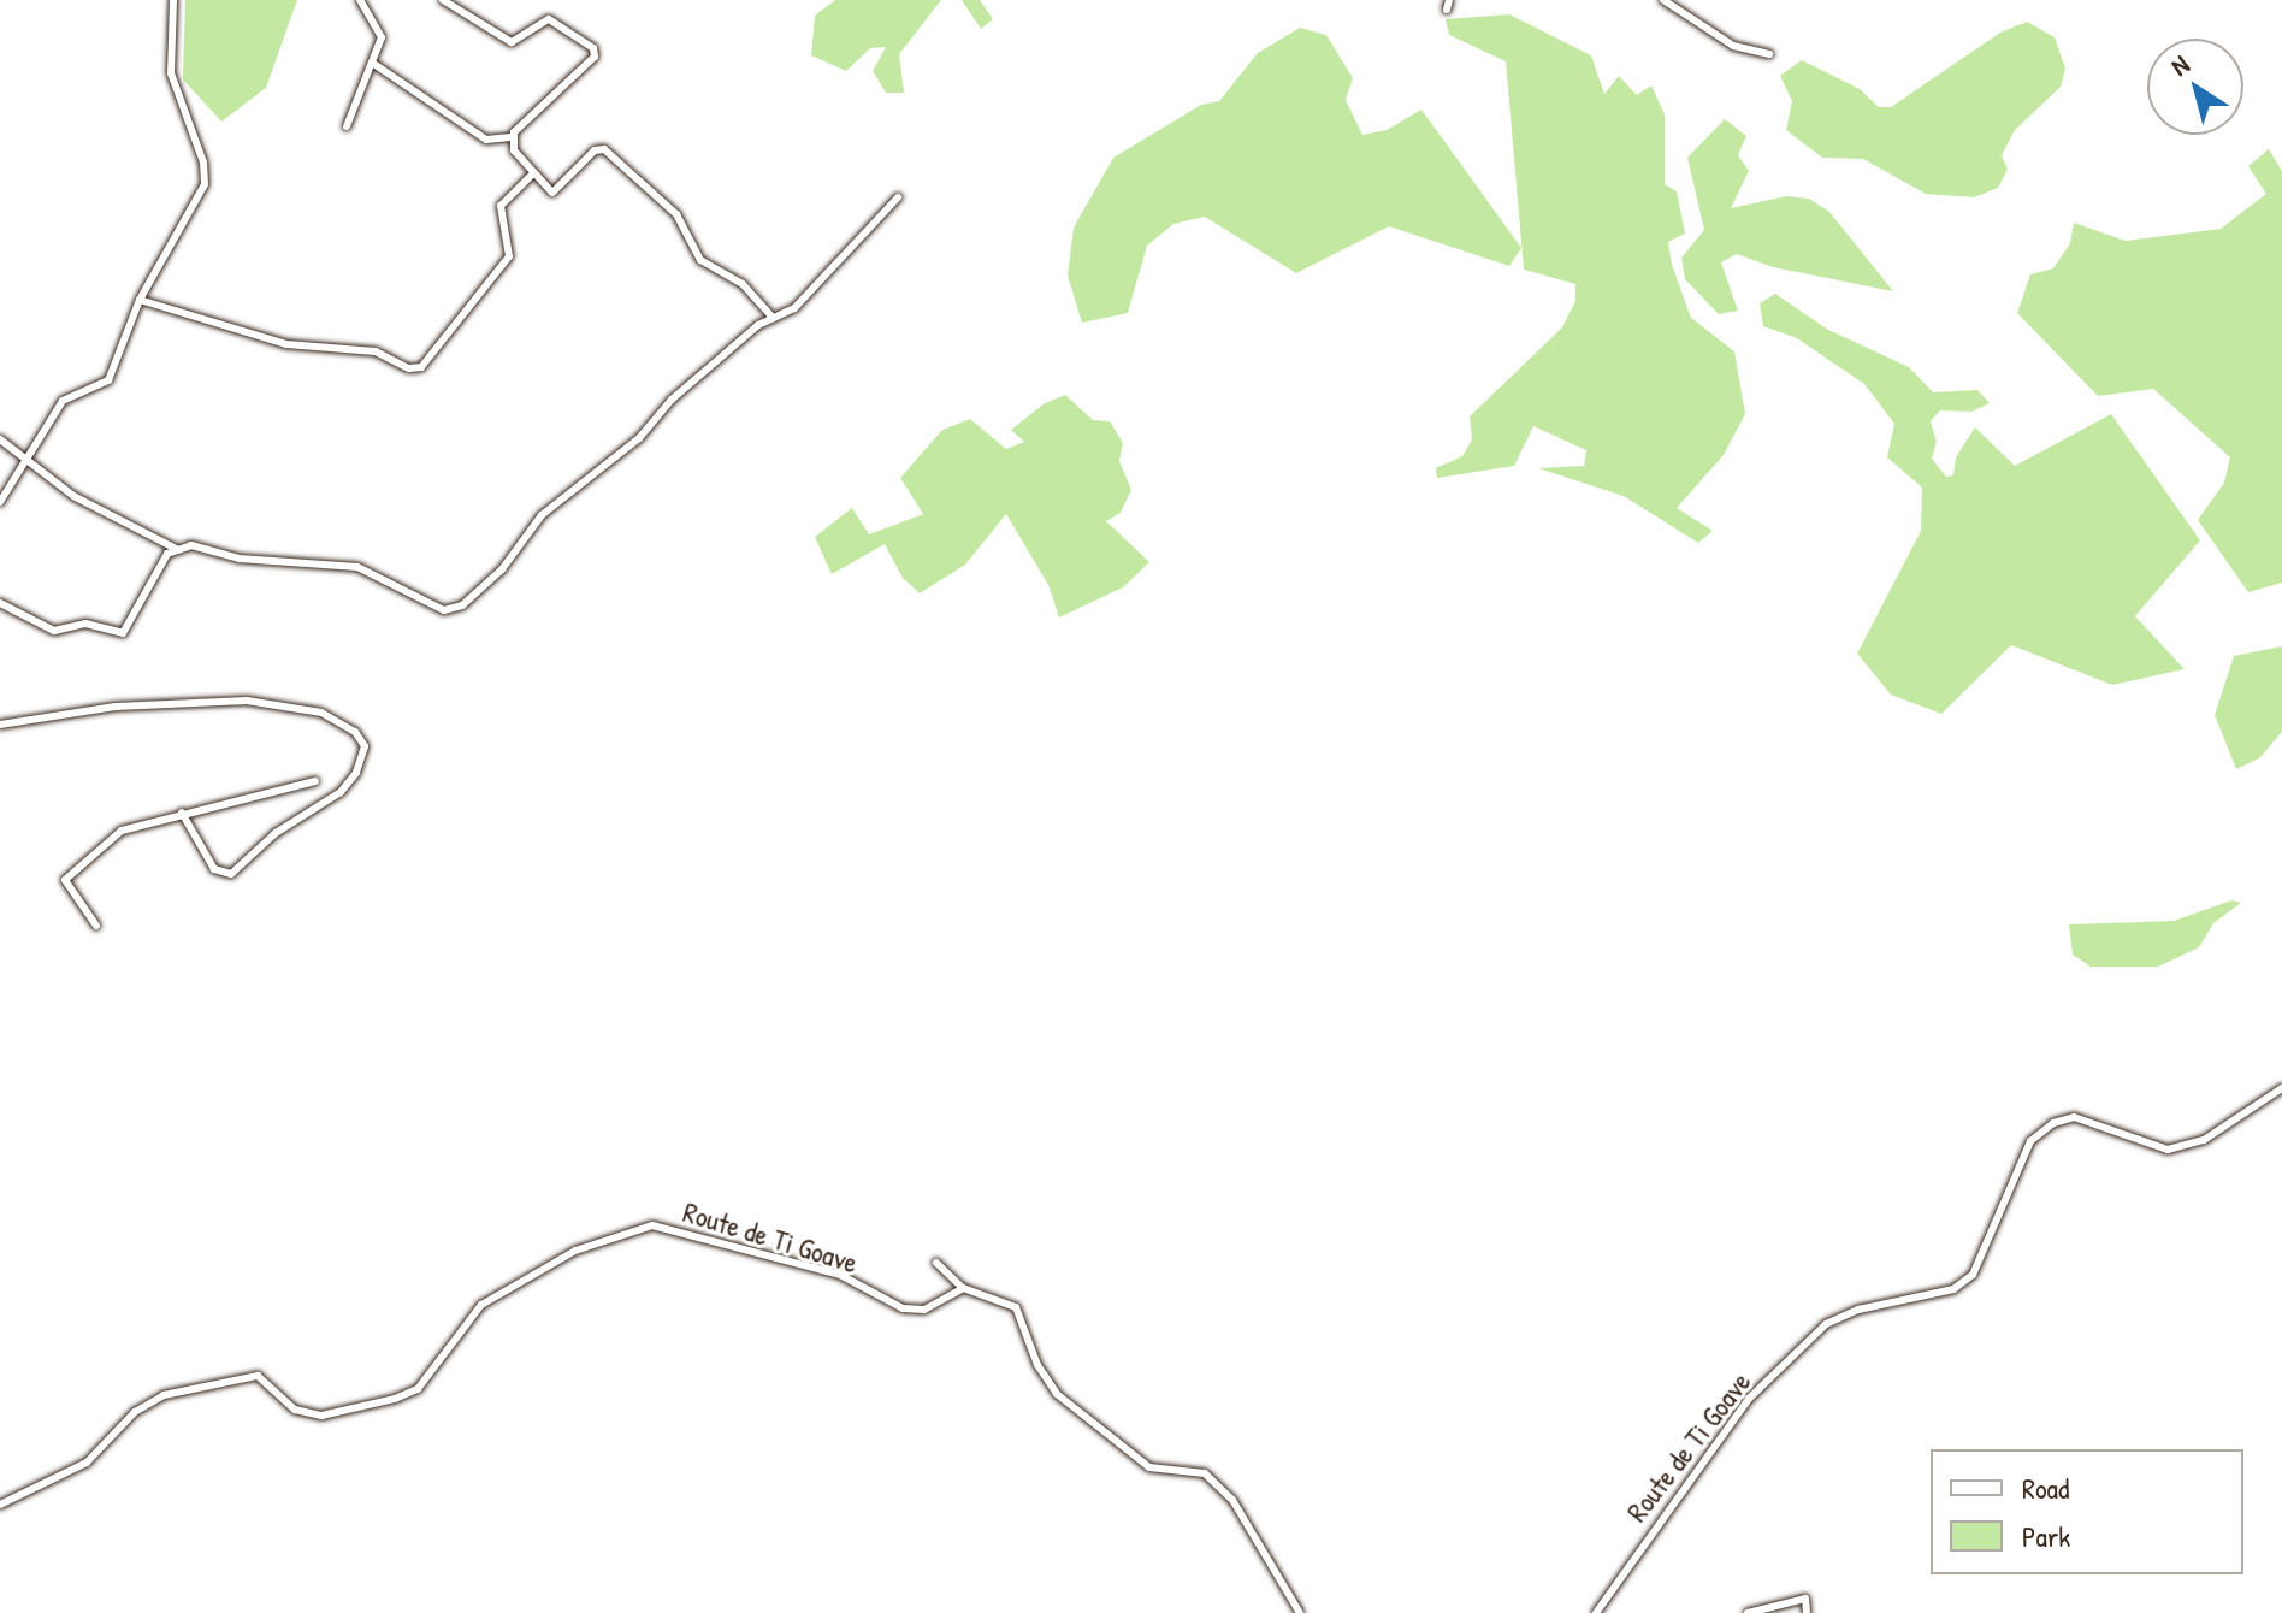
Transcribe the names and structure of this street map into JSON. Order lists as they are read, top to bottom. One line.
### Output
{"streets":{"street":["Route de Ti Goave"]},"legend":["Road","Park"],"north":"top left"}
